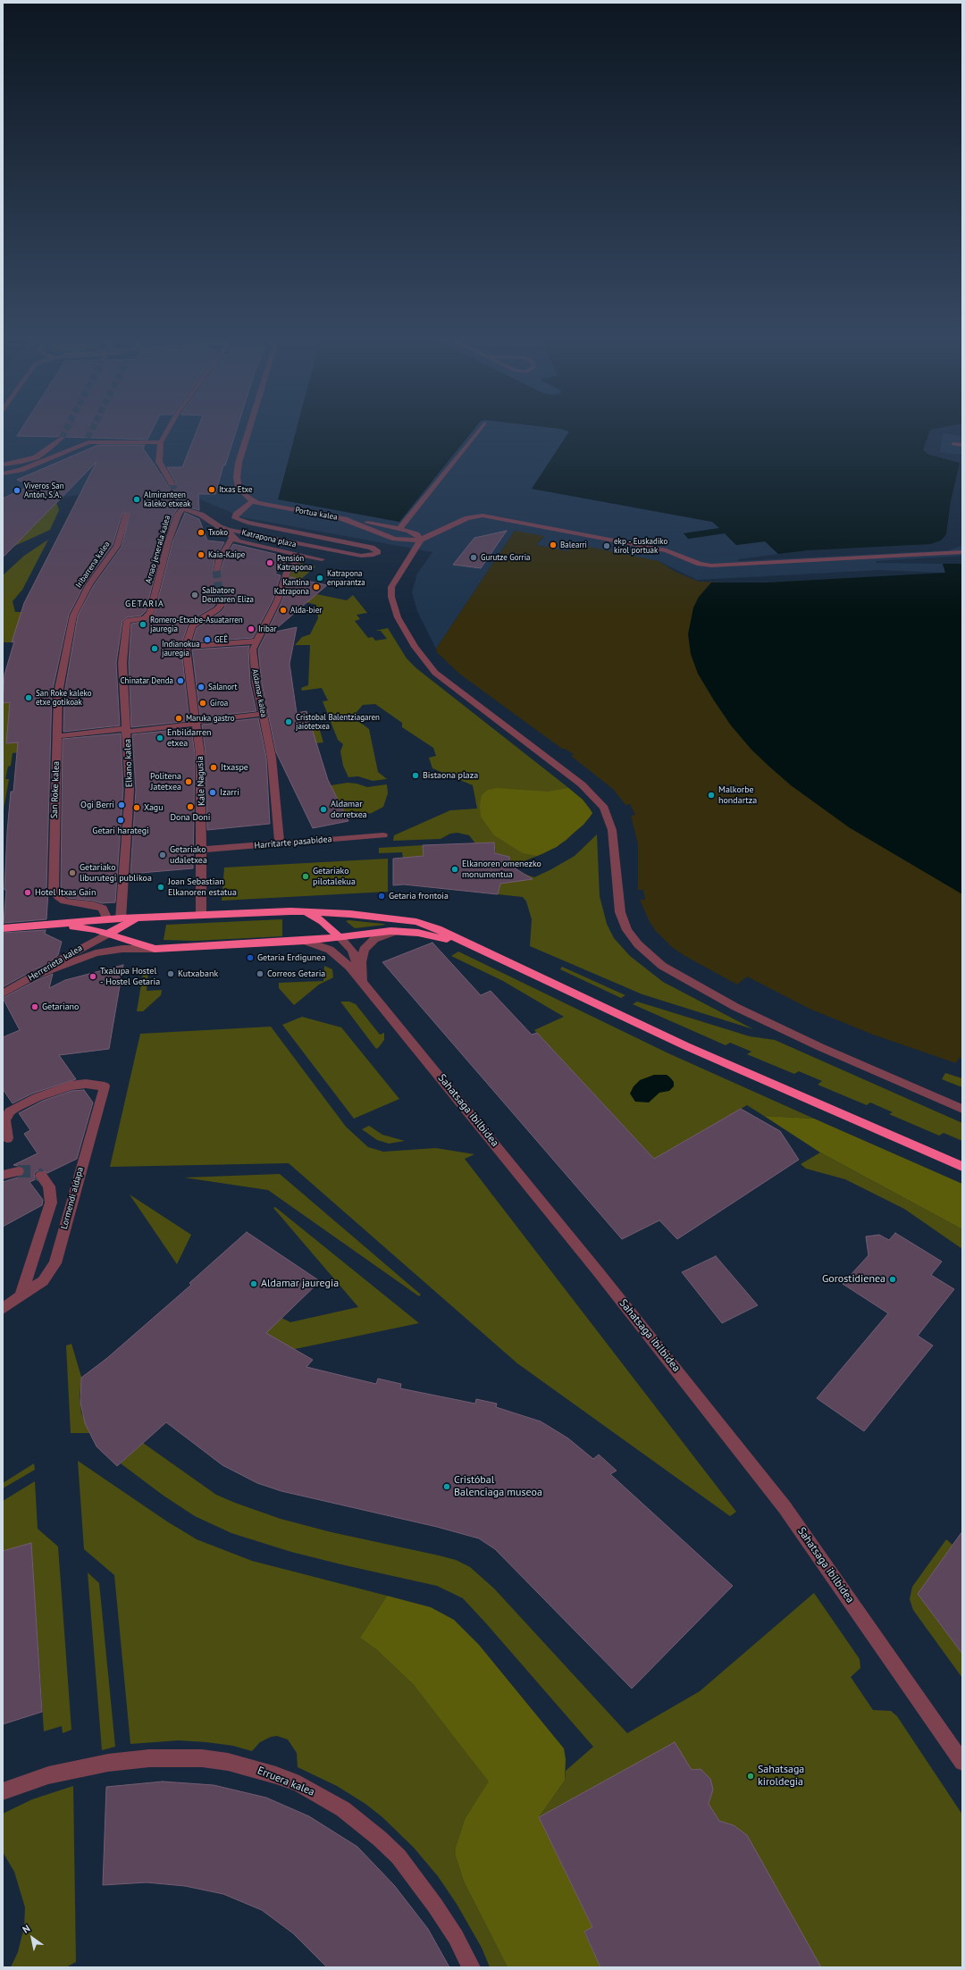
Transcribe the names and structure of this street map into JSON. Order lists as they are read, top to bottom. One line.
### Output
{"streets":{"street":["Portua kalea","Katrapona plaza","Arnao jenerala kalea","Iribarrena kalea","Aldamar kalea","Elkano kalea","Kale Nagusia","San Roke kalea","Harritarte pasabidea","Herrerieta kalea","Sahatsaga ibilbidea","Lormendi aldapa","Erruera kalea"]},"crossings":[["Katrapona plaza","Arnao jenerala kalea"],["Katrapona plaza","Aldamar kalea"],["Arnao jenerala kalea","Elkano kalea"],["Iribarrena kalea","San Roke kalea"],["Aldamar kalea","Harritarte pasabidea"],["Kale Nagusia","Harritarte pasabidea"]],"districts":["GETARIA"],"places":["Itxas Etxe","Viveros San Antón, S.A.","Almiranteen kaleko etxeak","Txoko","Balearri","ekp - Euskadiko kirol portuak","Kaia-Kaipe","Gurutze Gorria","Pensión Katrapona","Katrapona enparantza","Kantina Katrapona","Salbatore Deunaren Eliza","Alda-bier","Romero-Etxabe-Asuatarren jauregia","Iribar","GEÊ","Indianokua jauregia","Chinatar Denda","Salanort","San Roke kaleko etxe gotikoak","Giroa","Maruka gastro","Cristobal Balentziagaren jaiotetxea","Enbildarren etxea","Itxaspe","Bistaona plaza","Politena Jatetxea","Izarri","Malkorbe hondartza","Ogi Berri","Dona Doni","Xagu","Aldamar dorretxea","Getari harategi","Getariako udaletxea","Elkanoren omenezko monumentua","Getariako liburutegi publikoa","Getariako pilotalekua","Joan Sebastian Elkanoren estatua","Hotel Itxas Gain","Getaria frontoia","Getaria Erdigunea","Kutxabank","Correos Getaria","Txalupa Hostel - Hostel Getaria","Getariano","Gorostidienea","Aldamar jauregia","Cristóbal Balenciaga museoa","Sahatsaga kiroldegia"],"north":"top left"}
